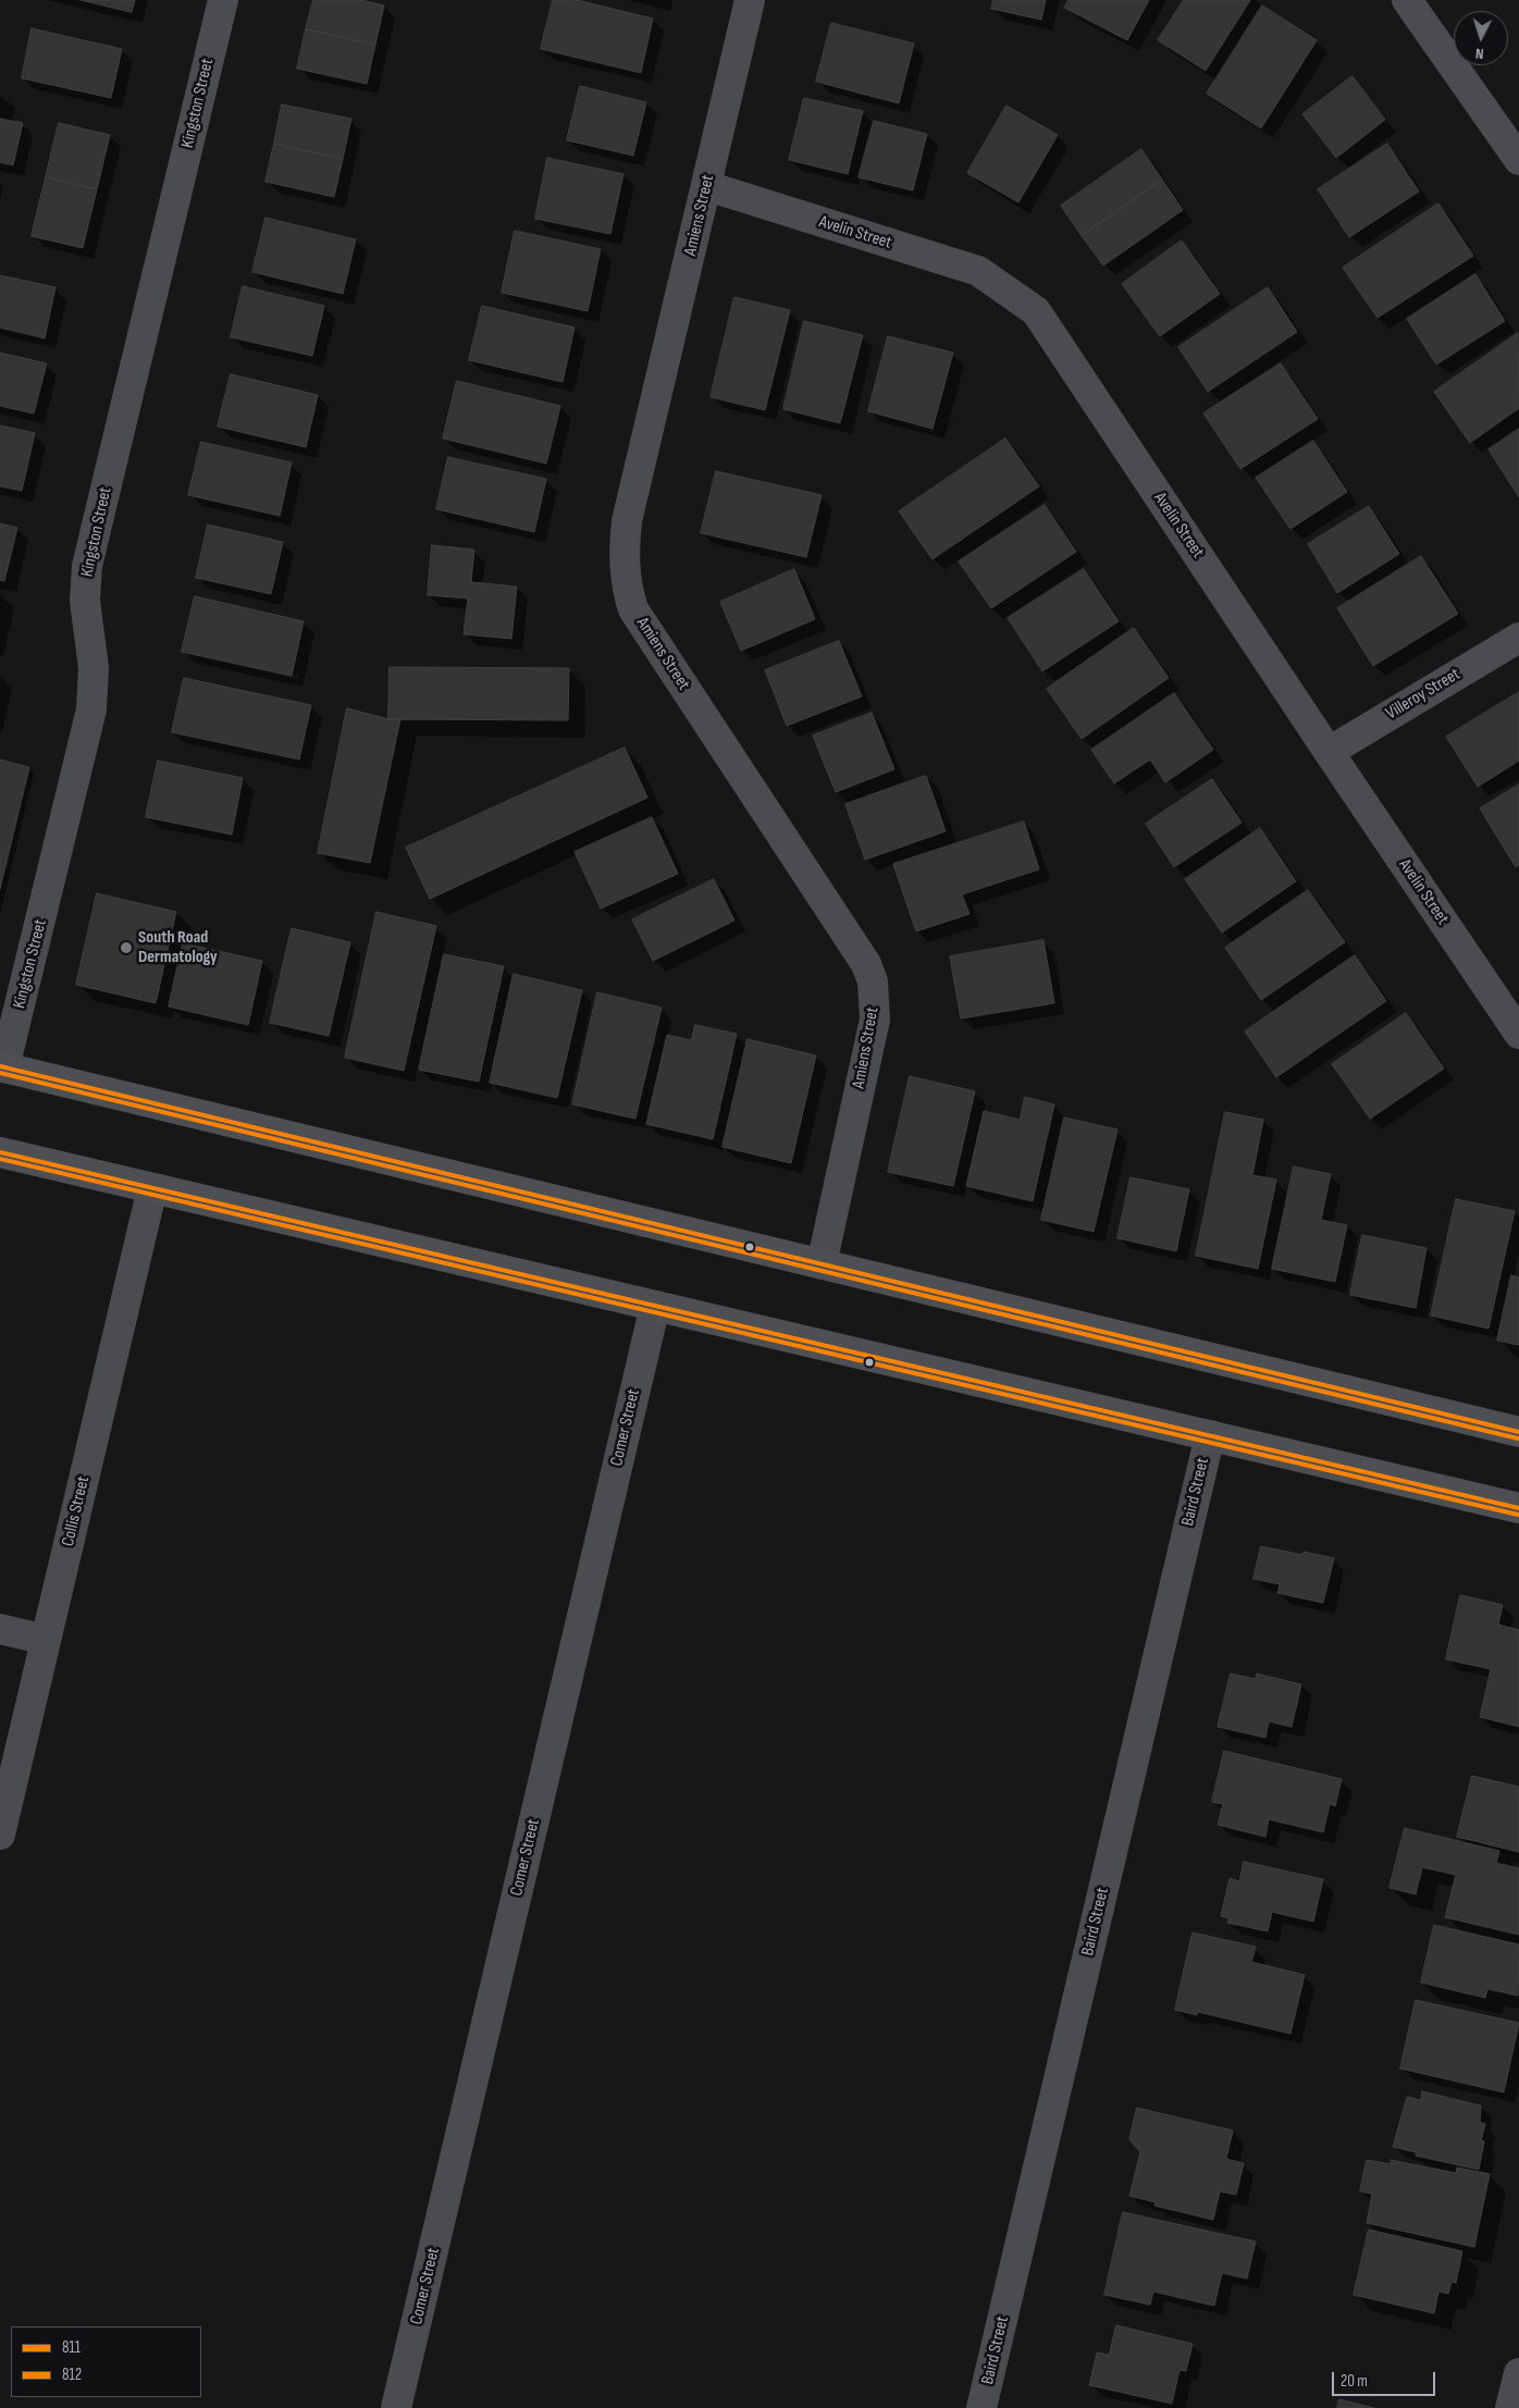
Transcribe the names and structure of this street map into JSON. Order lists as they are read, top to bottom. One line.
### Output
{"streets":{"street":["Kingston Street","Amiens Street","Avelin Street","Villeroy Street","Comer Street","Baird Street","Collis Street"]},"crossings":[["Amiens Street","Avelin Street"],["Avelin Street","Villeroy Street"]],"places":["South Road Dermatology"],"lines":["transit line 811","transit line 812"],"legend":["811","812"],"scale_bar":"20 m","north":"bottom"}
